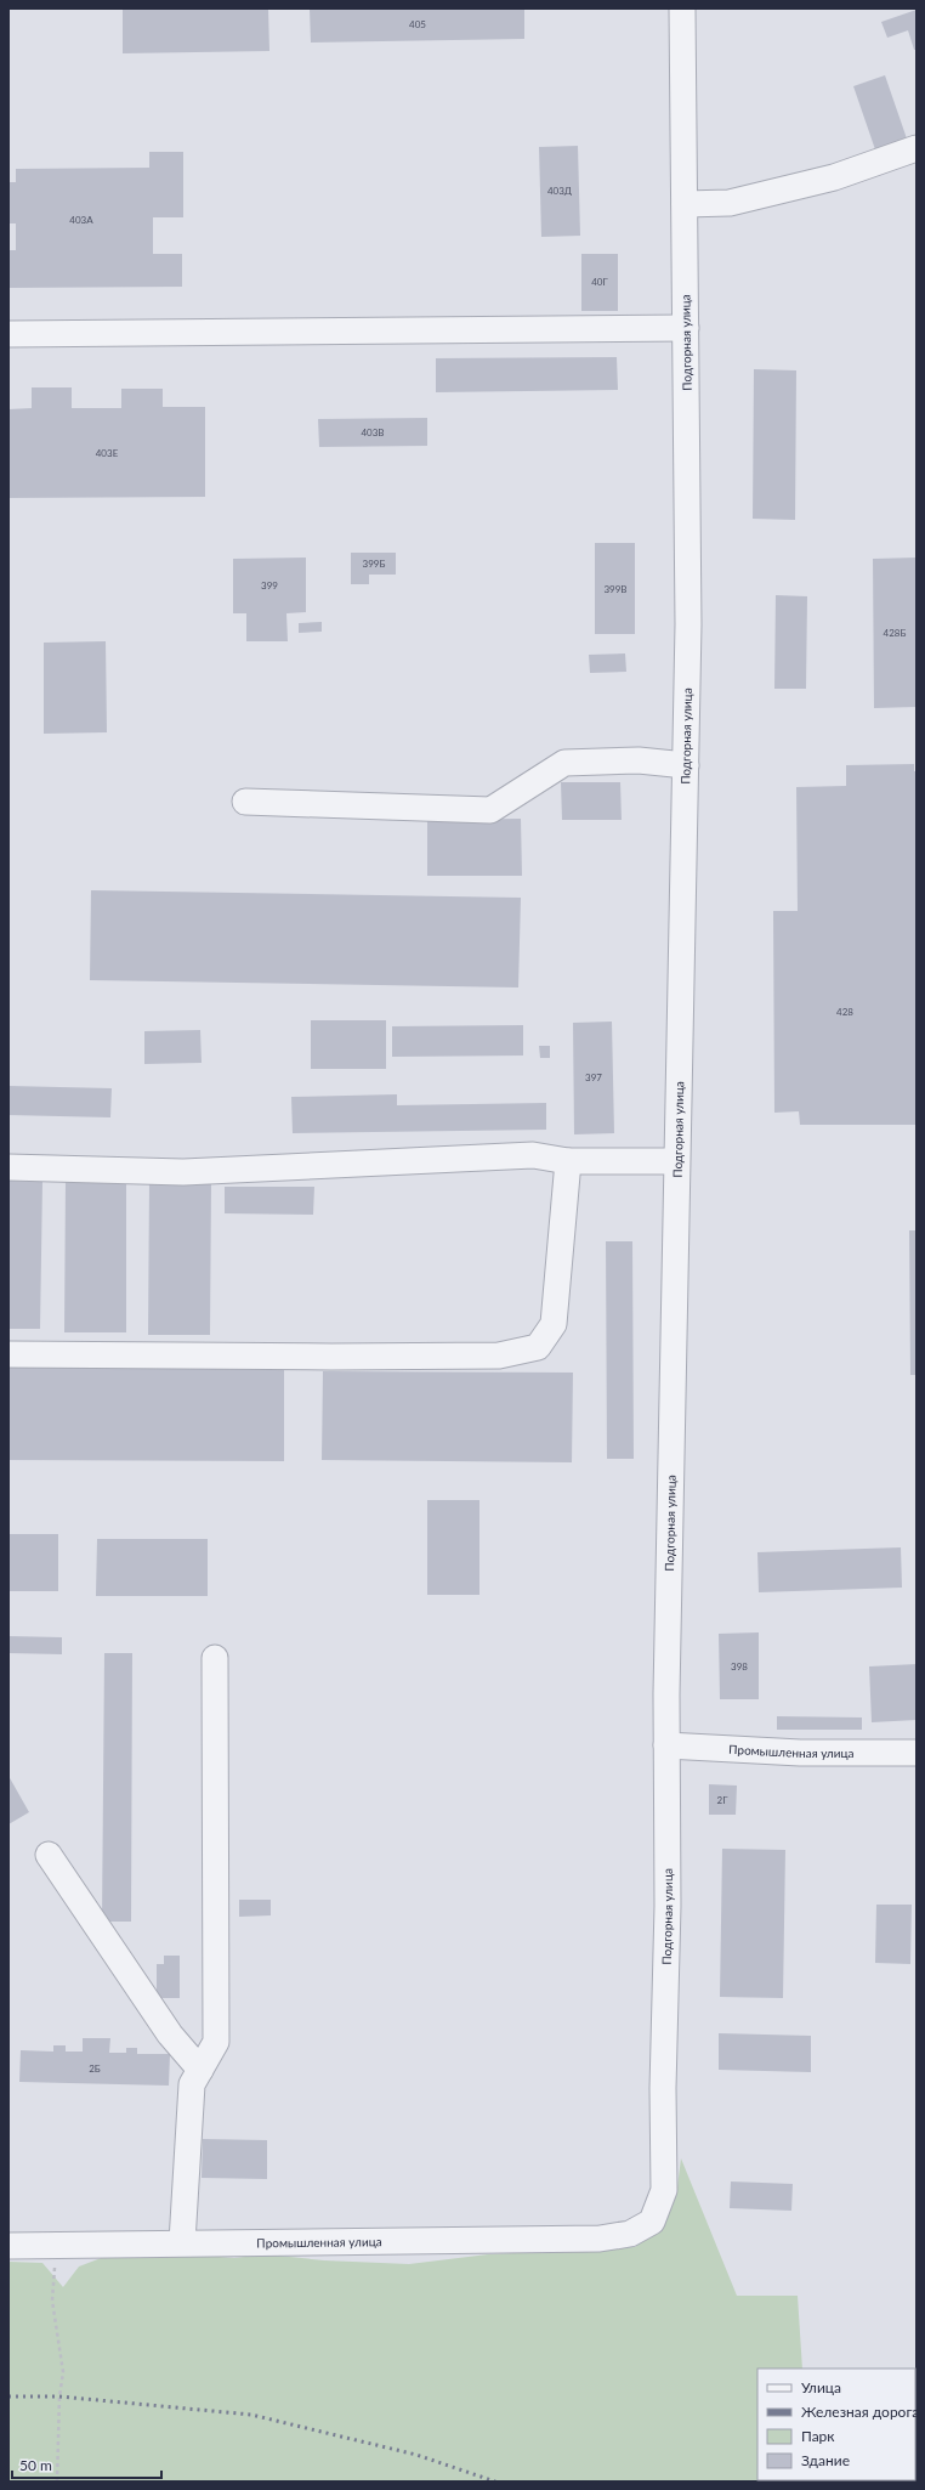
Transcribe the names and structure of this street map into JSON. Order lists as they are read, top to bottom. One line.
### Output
{"streets":{"street":["Подгорная улица","Промышленная улица"]},"crossings":[["Подгорная улица","Промышленная улица"]],"house_numbers":["405","403Д","403А","40Г","403В","403Е","399Б","399","399В","428Б","428","397","398","2Г","2Б"],"legend":["Улица","Железная дорога","Парк","Здание"],"scale_bar":"50 m"}
